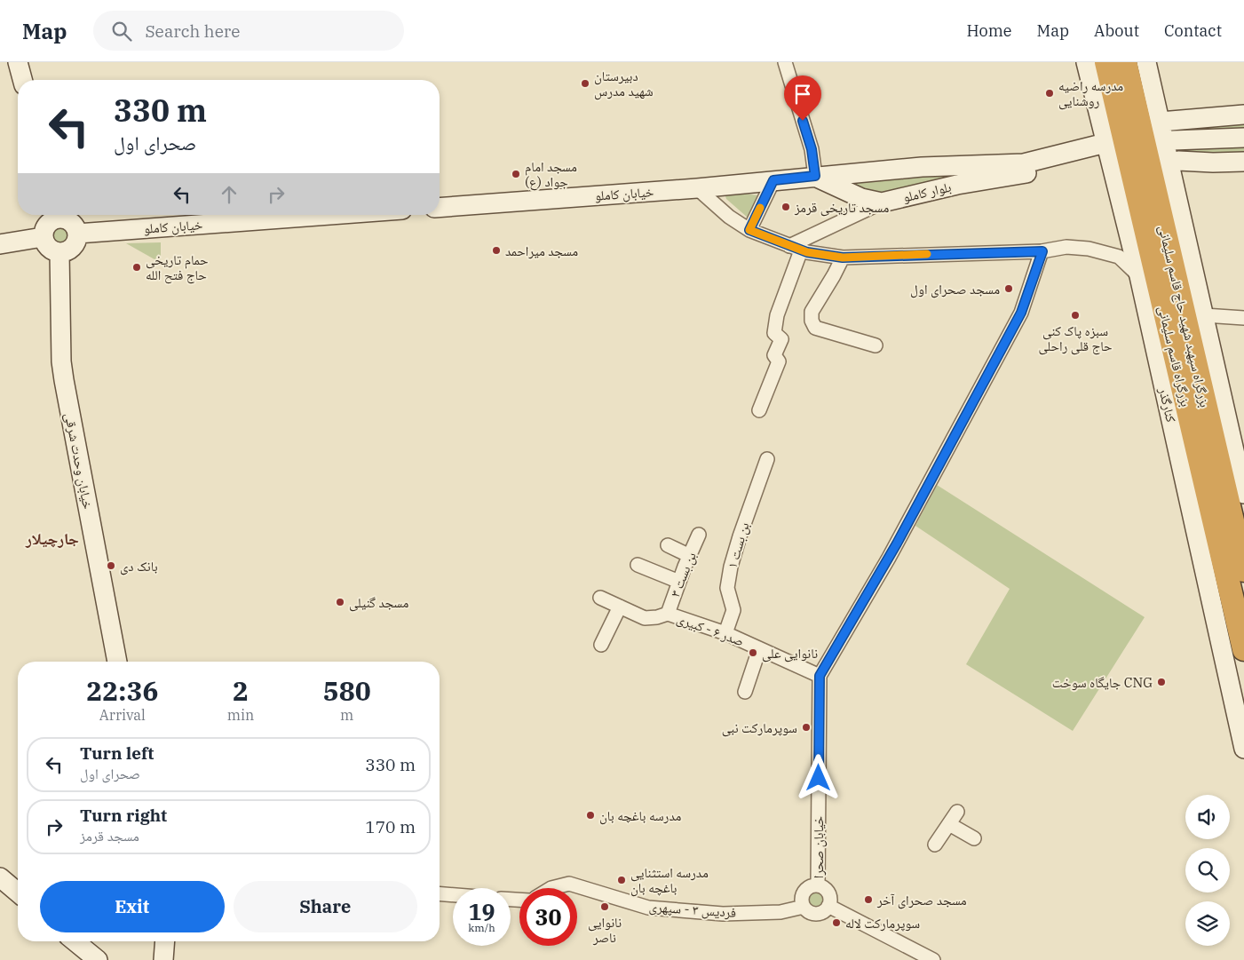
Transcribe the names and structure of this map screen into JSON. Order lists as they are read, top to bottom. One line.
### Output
{"streets":{"highway":["بزرگراه سپهبد شهید حاج قاسم سلیمانی","بزرگراه قاسم سلیمانی"],"street":["بلوار کاملو","خیابان کاملو","کنارگذر","خیابان وحدت شرقی","بن بست ۱","بن بست ۳","صدر ۶ - کبیری","خیابان صحرا","فردیس ۳ - سپهری"]},"crossings":[["بلوار کاملو","خیابان کاملو"],["بلوار کاملو","کنارگذر"],["بن بست ۱","صدر ۶ - کبیری"],["بن بست ۳","صدر ۶ - کبیری"],["صدر ۶ - کبیری","خیابان صحرا"],["خیابان صحرا","فردیس ۳ - سپهری"]],"districts":["جارچیلار"],"places":["دبیرستان شهید مدرس","مدرسه راضیه روشنایی","مسجد امام جواد (ع)","مسجد تاریخی قرمز","مسجد میراحمد","حمام تاریخی حاج فتح الله","مسجد صحرای اول","سبزه پاک کنی حاج قلی راحلی","بانک دی","مسجد گنیلی","نانوایی علی","جایگاه سوخت CNG","سوپرمارکت نبی","مدرسه باغچه بان","مدرسه استثنایی باغچه بان","مسجد صحرای آخر","نانوایی ناصر","سوپرمارکت لاله"],"page":{"header":"Map","search":"Search here","nav":["Home","Map","About","Contact"],"turn":["330 m","صحرای اول"],"eta":["22:36","Arrival","2","min","580","m"],"list":[{"name":"Turn left","note":"صحرای اول","value":"330 m"},{"name":"Turn right","note":"مسجد قرمز","value":"170 m"}],"buttons":["Exit","Share"],"speed":"19 km/h","limit":"30"}}
